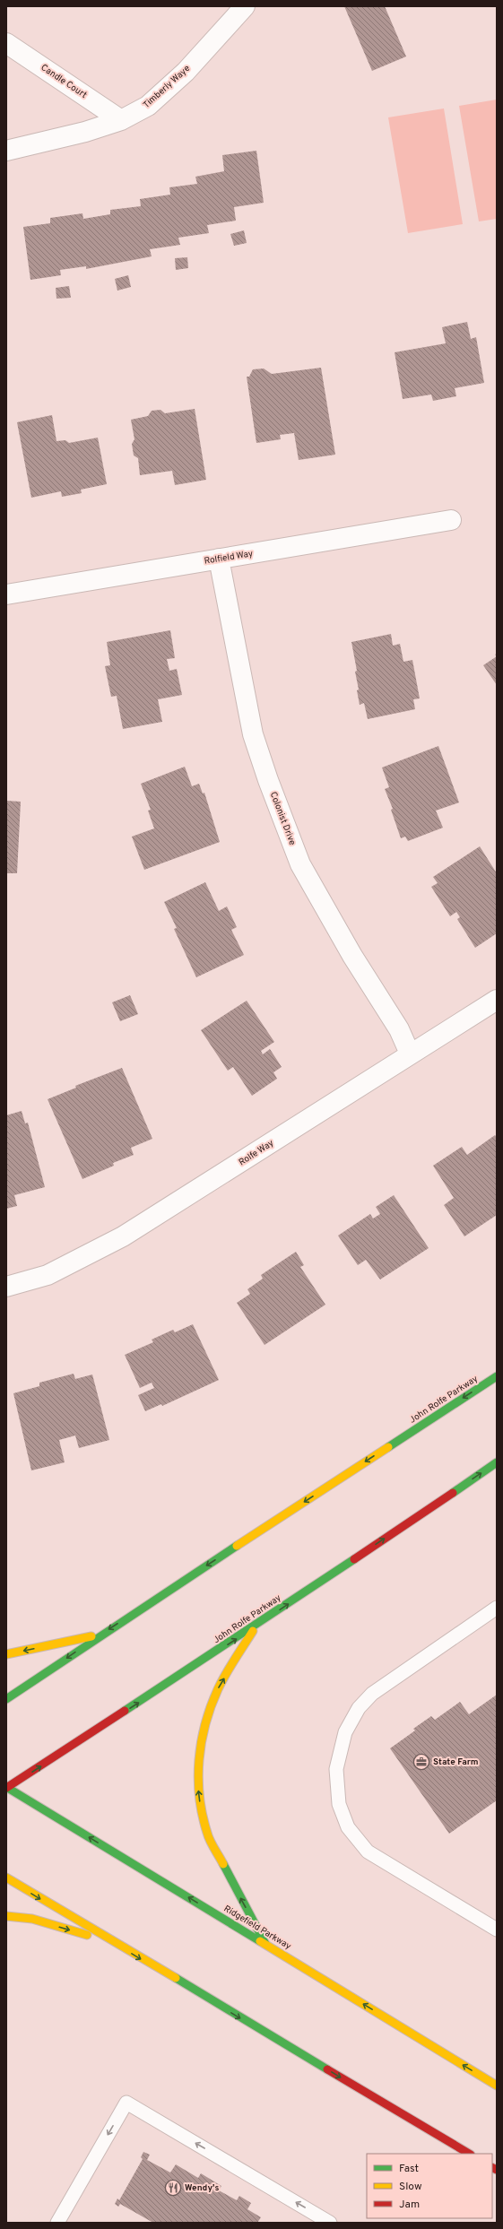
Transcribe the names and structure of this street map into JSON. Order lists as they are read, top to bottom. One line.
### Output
{"streets":{"main road":["John Rolfe Parkway","Ridgefield Parkway"],"street":["Candle Court","Timberly Waye","Rolfield Way","Colonist Drive","Rolfe Way"]},"crossings":[["Candle Court","Timberly Waye"],["Rolfield Way","Colonist Drive"],["Colonist Drive","Rolfe Way"],["John Rolfe Parkway","Ridgefield Parkway"]],"one_way":["Ridgefield Parkway"],"places":{"office":["State Farm"],"restaurant":["Wendy's"]},"legend":["Fast","Slow","Jam"]}
